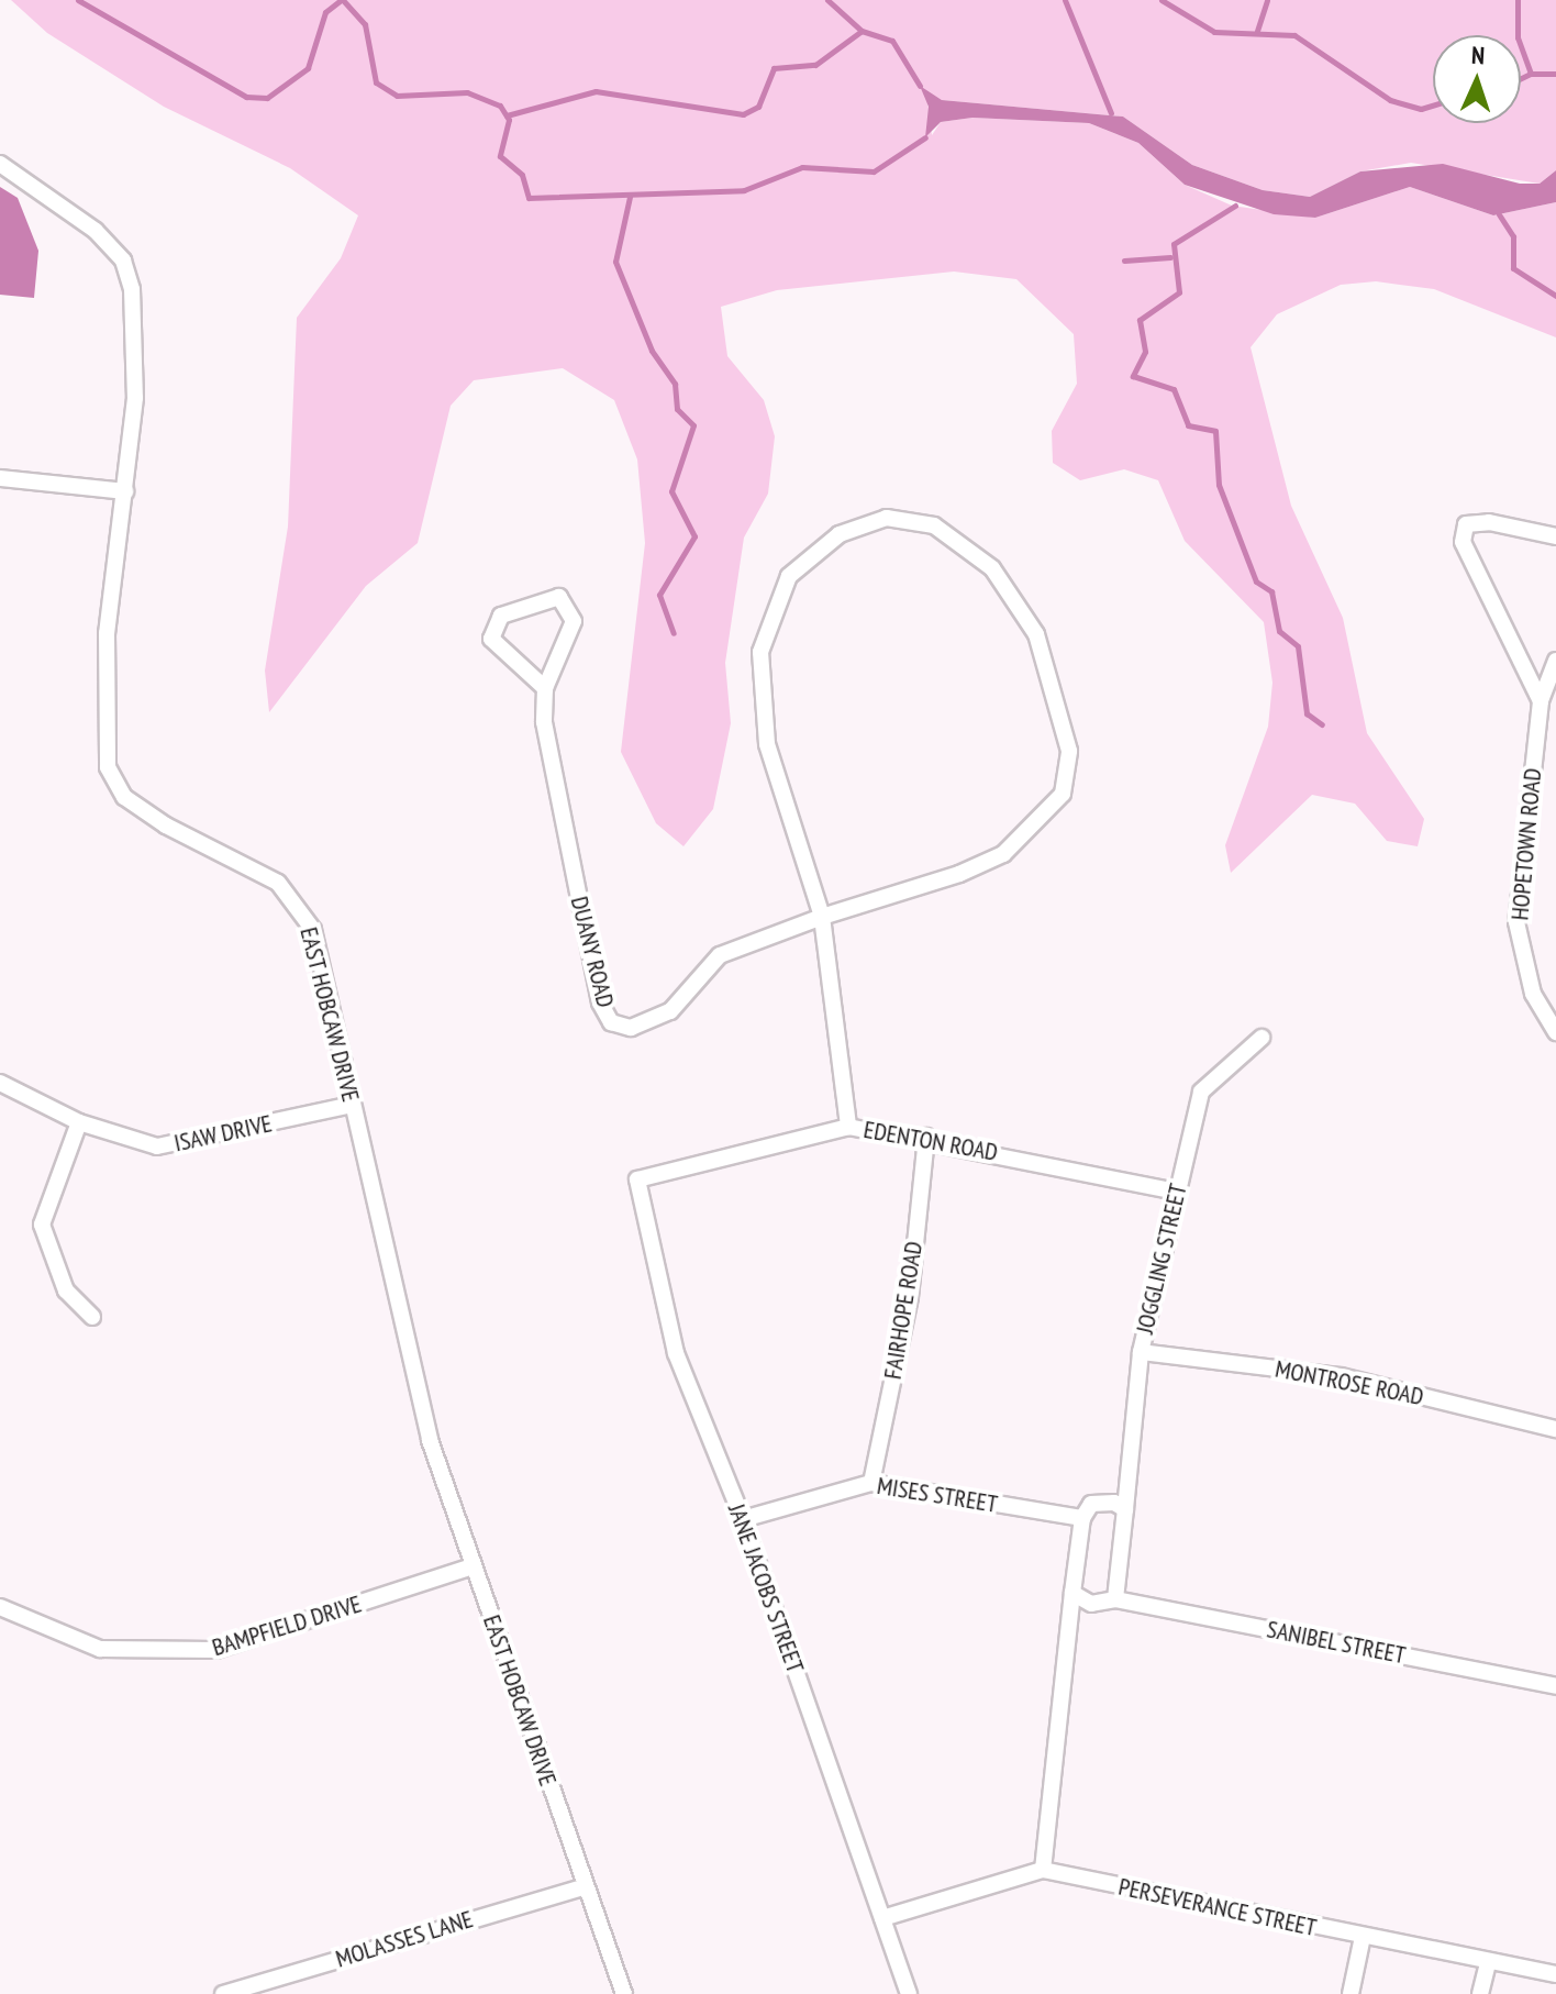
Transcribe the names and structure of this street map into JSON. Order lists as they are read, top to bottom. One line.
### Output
{"streets":{"street":["HOPETOWN ROAD","DUANY ROAD","EAST HOBCAW DRIVE","ISAW DRIVE","EDENTON ROAD","JOGGLING STREET","FAIRHOPE ROAD","MONTROSE ROAD","MISES STREET","JANE JACOBS STREET","BAMPFIELD DRIVE","SANIBEL STREET","PERSEVERANCE STREET","MOLASSES LANE"]},"crossings":[["EAST HOBCAW DRIVE","ISAW DRIVE"],["EAST HOBCAW DRIVE","BAMPFIELD DRIVE"],["EAST HOBCAW DRIVE","MOLASSES LANE"],["EDENTON ROAD","JOGGLING STREET"],["EDENTON ROAD","FAIRHOPE ROAD"],["EDENTON ROAD","JANE JACOBS STREET"],["JOGGLING STREET","MONTROSE ROAD"],["JOGGLING STREET","SANIBEL STREET"],["FAIRHOPE ROAD","MISES STREET"],["MISES STREET","JANE JACOBS STREET"],["JANE JACOBS STREET","PERSEVERANCE STREET"]],"north":"top"}
